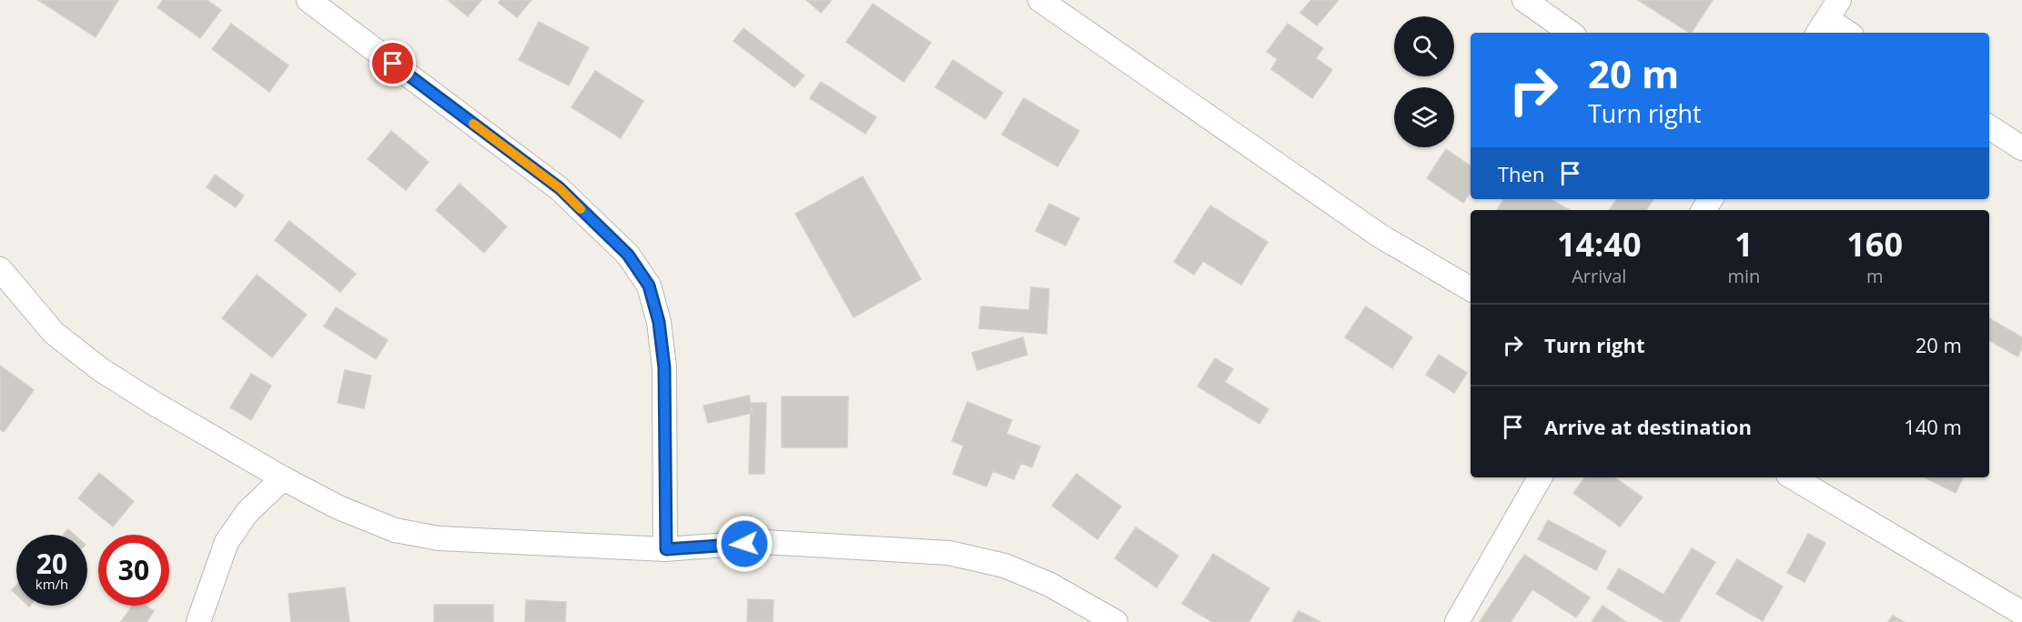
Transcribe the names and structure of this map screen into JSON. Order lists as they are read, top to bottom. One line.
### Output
{"page":{"turn":["20 m","Turn right"],"then":"Then","eta":["14:40","Arrival","1","min","160","m"],"list":[{"name":"Turn right","value":"20 m"},{"name":"Arrive at destination","value":"140 m"}],"speed":"20 km/h","limit":"30"}}
